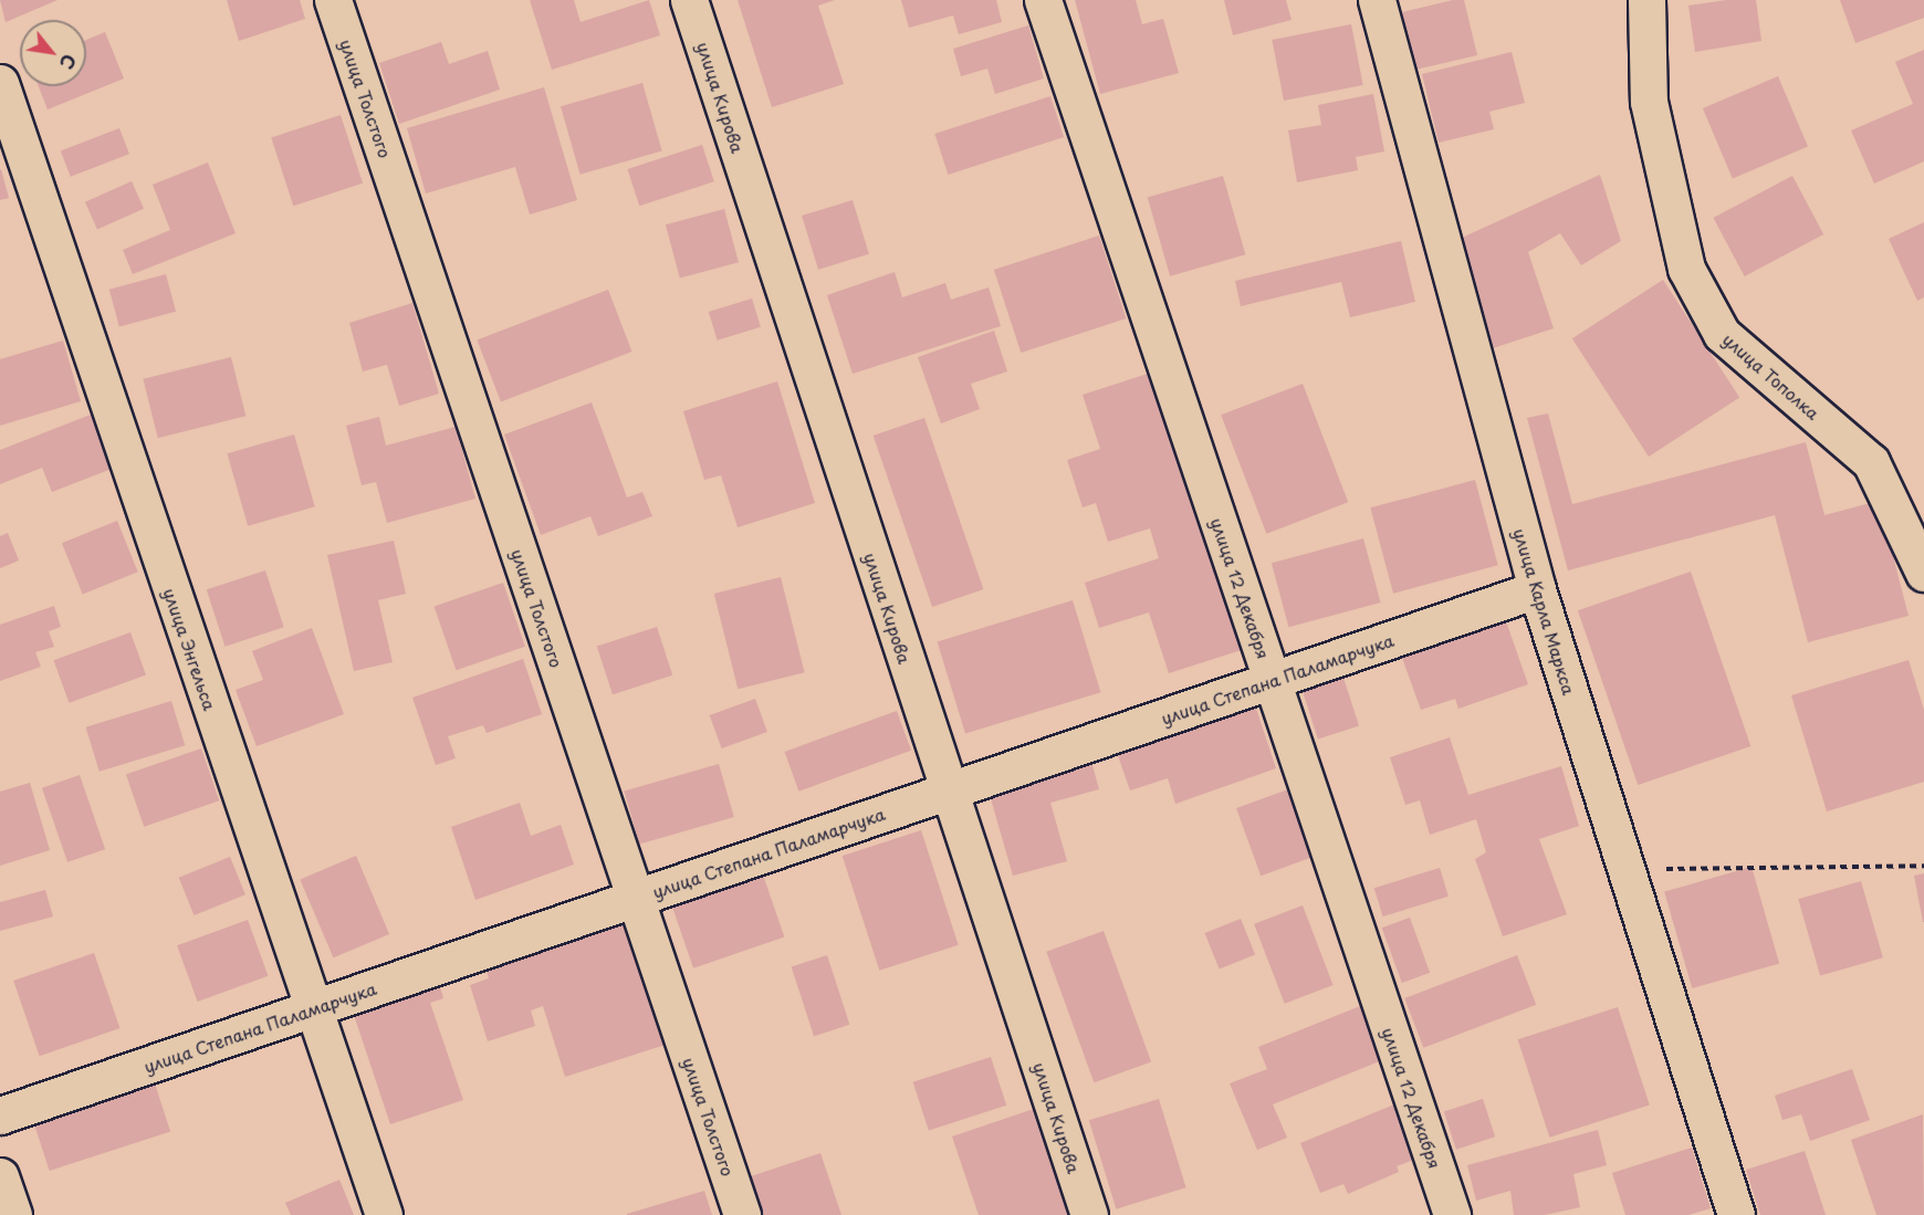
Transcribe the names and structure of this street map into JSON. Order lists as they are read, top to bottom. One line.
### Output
{"streets":{"street":["улица Кирова","улица Толстого","улица Тополка","улица 12 Декабря","улица Карла Маркса","улица Энгельса","улица Степана Паламарчука"]},"crossings":[["улица Кирова","улица Степана Паламарчука"],["улица Толстого","улица Степана Паламарчука"],["улица 12 Декабря","улица Степана Паламарчука"],["улица Карла Маркса","улица Степана Паламарчука"],["улица Энгельса","улица Степана Паламарчука"]],"north":"bottom right"}
